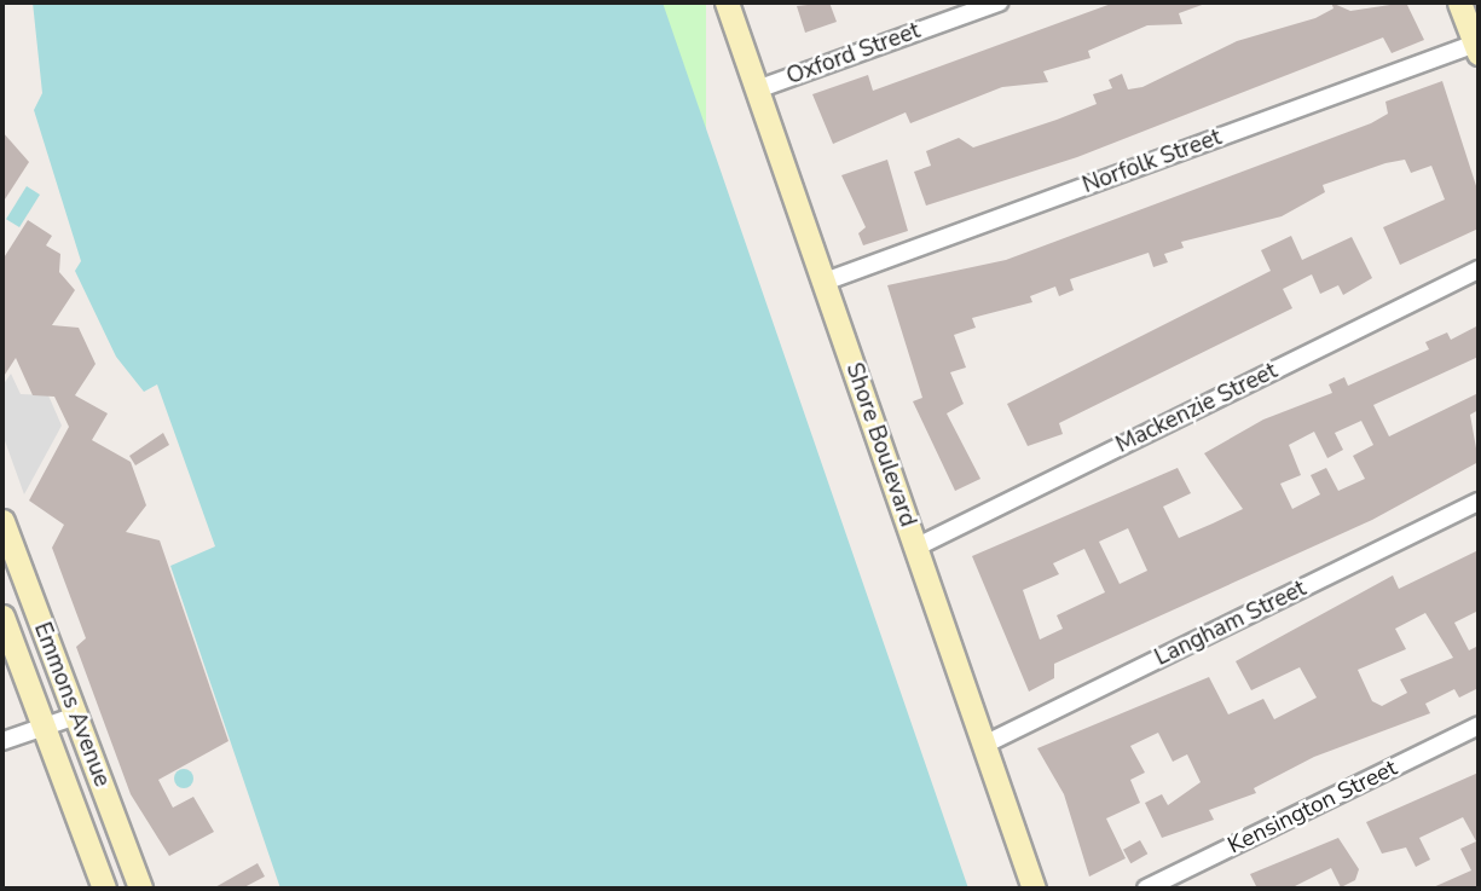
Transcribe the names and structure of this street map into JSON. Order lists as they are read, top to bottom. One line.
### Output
{"streets":{"main road":["Shore Boulevard","Emmons Avenue"],"street":["Oxford Street","Norfolk Street","Mackenzie Street","Langham Street","Kensington Street"]},"crossings":[["Oxford Street","Shore Boulevard"],["Norfolk Street","Shore Boulevard"],["Mackenzie Street","Shore Boulevard"],["Shore Boulevard","Langham Street"]]}
